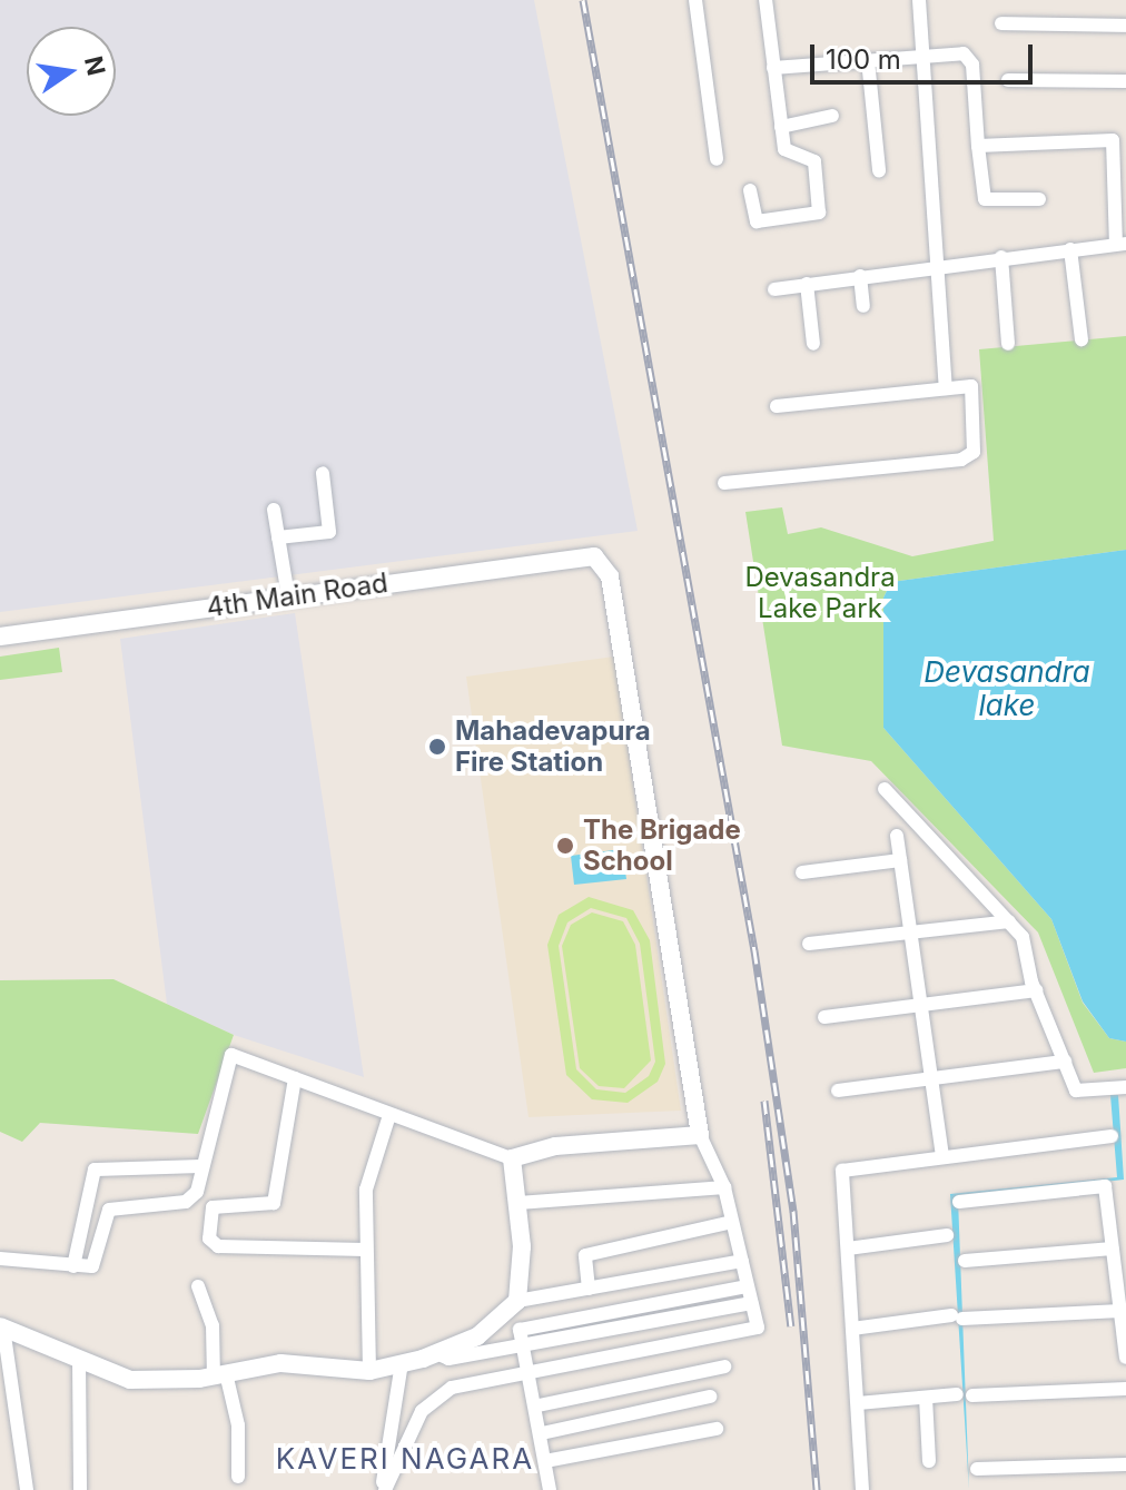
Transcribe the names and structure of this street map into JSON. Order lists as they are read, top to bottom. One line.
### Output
{"streets":{"street":["4th Main Road"]},"districts":["KAVERI NAGARA"],"water":["Devasandra lake"],"parks":["Devasandra Lake Park"],"places":["Mahadevapura Fire Station","The Brigade School"],"scale_bar":"100 m","north":"right"}
